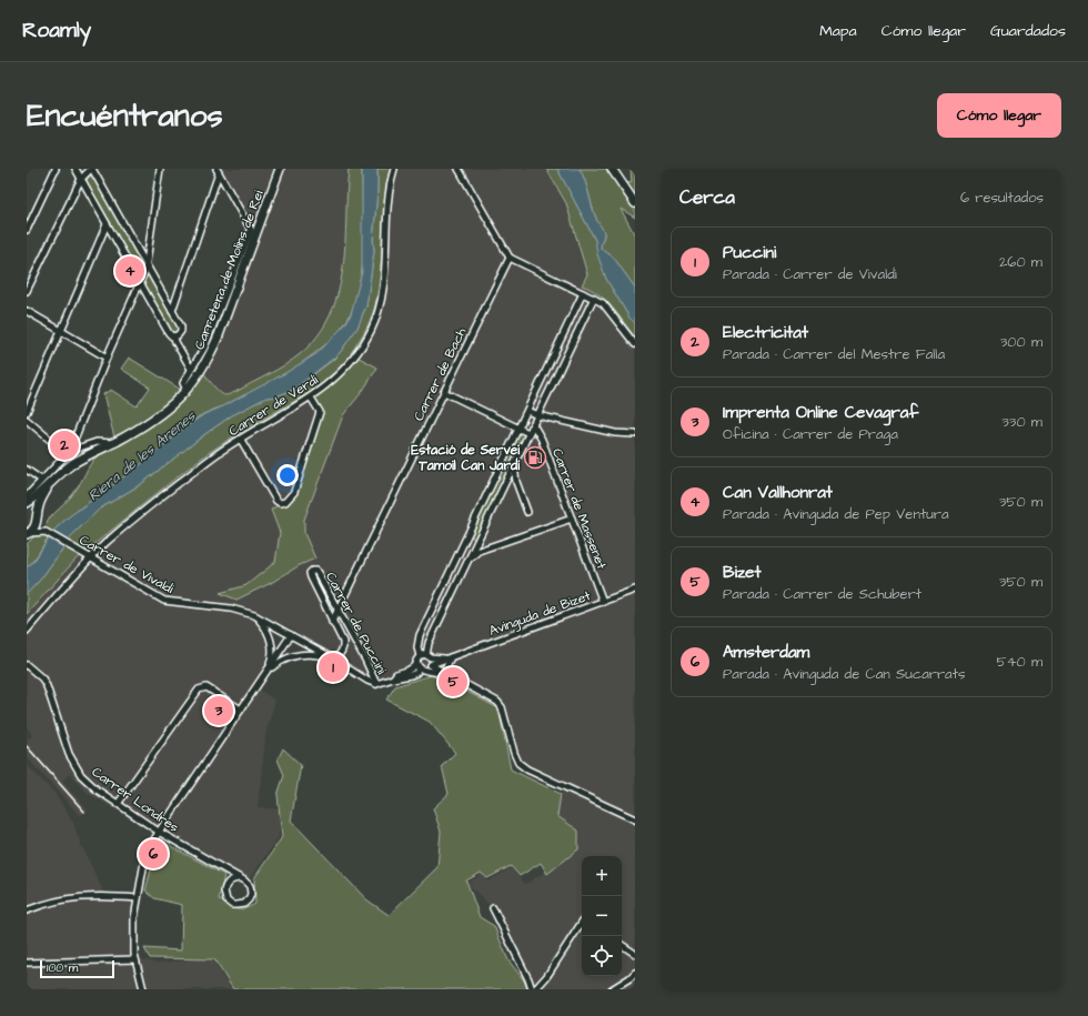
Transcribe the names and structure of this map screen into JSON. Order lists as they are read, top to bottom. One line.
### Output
{"streets":{"main road":["Carretera de Molins de Rei"],"street":["Carrer de Bach","Carrer de Verdi","Carrer de Massenet","Carrer de Vivaldi","Avinguda de Bizet","Carrer de Puccini","Carrer Londres"]},"crossings":[["Carretera de Molins de Rei","Carrer de Vivaldi"],["Carrer de Bach","Carrer de Puccini"],["Carrer de Verdi","Carrer de Vivaldi"],["Carrer de Massenet","Avinguda de Bizet"],["Carrer de Vivaldi","Carrer de Puccini"]],"water":["Riera de les Arenes"],"places":{"fuel station":["Estació de Servei Tamoil Can Jardí"]},"scale_bar":"100 m","page":{"header":"Roamly","nav":["Mapa","Cómo llegar","Guardados"],"buttons":"Cómo llegar","title":"Encuéntranos","heading":["Cerca","6 resultados"],"list":[{"mark":"1","name":"Puccini","note":"Parada · Carrer de Vivaldi","value":"260 m"},{"mark":"2","name":"Electricitat","note":"Parada · Carrer del Mestre Falla","value":"300 m"},{"mark":"3","name":"Imprenta Online Cevagraf","note":"Oficina · Carrer de Praga","value":"330 m"},{"mark":"4","name":"Can Vallhonrat","note":"Parada · Avinguda de Pep Ventura","value":"350 m"},{"mark":"5","name":"Bizet","note":"Parada · Carrer de Schubert","value":"350 m"},{"mark":"6","name":"Amsterdam","note":"Parada · Avinguda de Can Sucarrats","value":"540 m"}],"pins":["4","2","1","5","3","6"],"map_buttons":["+","−"],"scale":"100 m"}}
